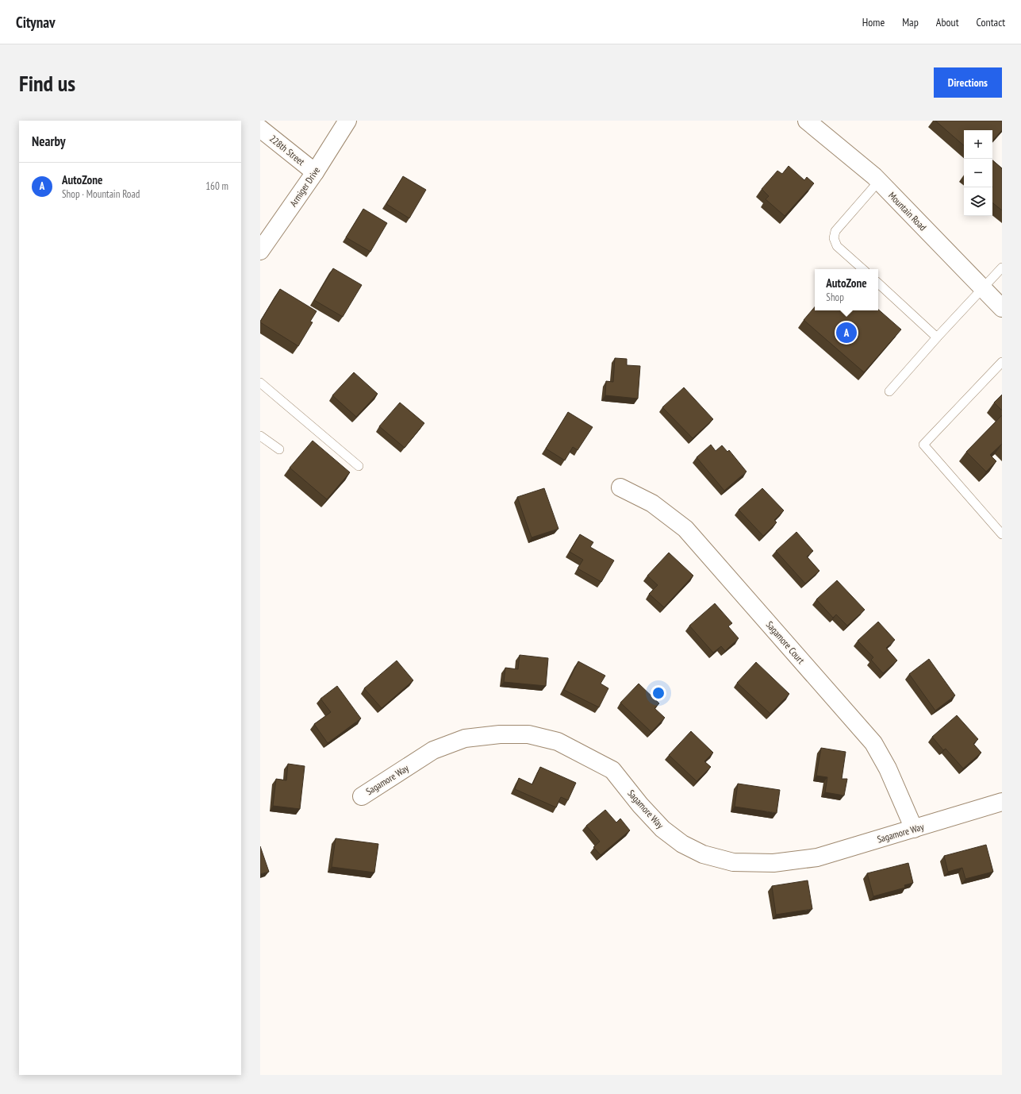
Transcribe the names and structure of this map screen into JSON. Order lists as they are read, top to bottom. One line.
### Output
{"streets":{"street":["228th Street","Armiger Drive","Mountain Road","Sagamore Court","Sagamore Way"]},"crossings":[["228th Street","Armiger Drive"],["Sagamore Court","Sagamore Way"]],"page":{"header":"Citynav","nav":["Home","Map","About","Contact"],"buttons":"Directions","title":"Find us","heading":"Nearby","map_buttons":["+","−"],"list":[{"mark":"A","name":"AutoZone","note":"Shop · Mountain Road","value":"160 m"}],"popup":["AutoZone","Shop"],"pins":"A"}}
